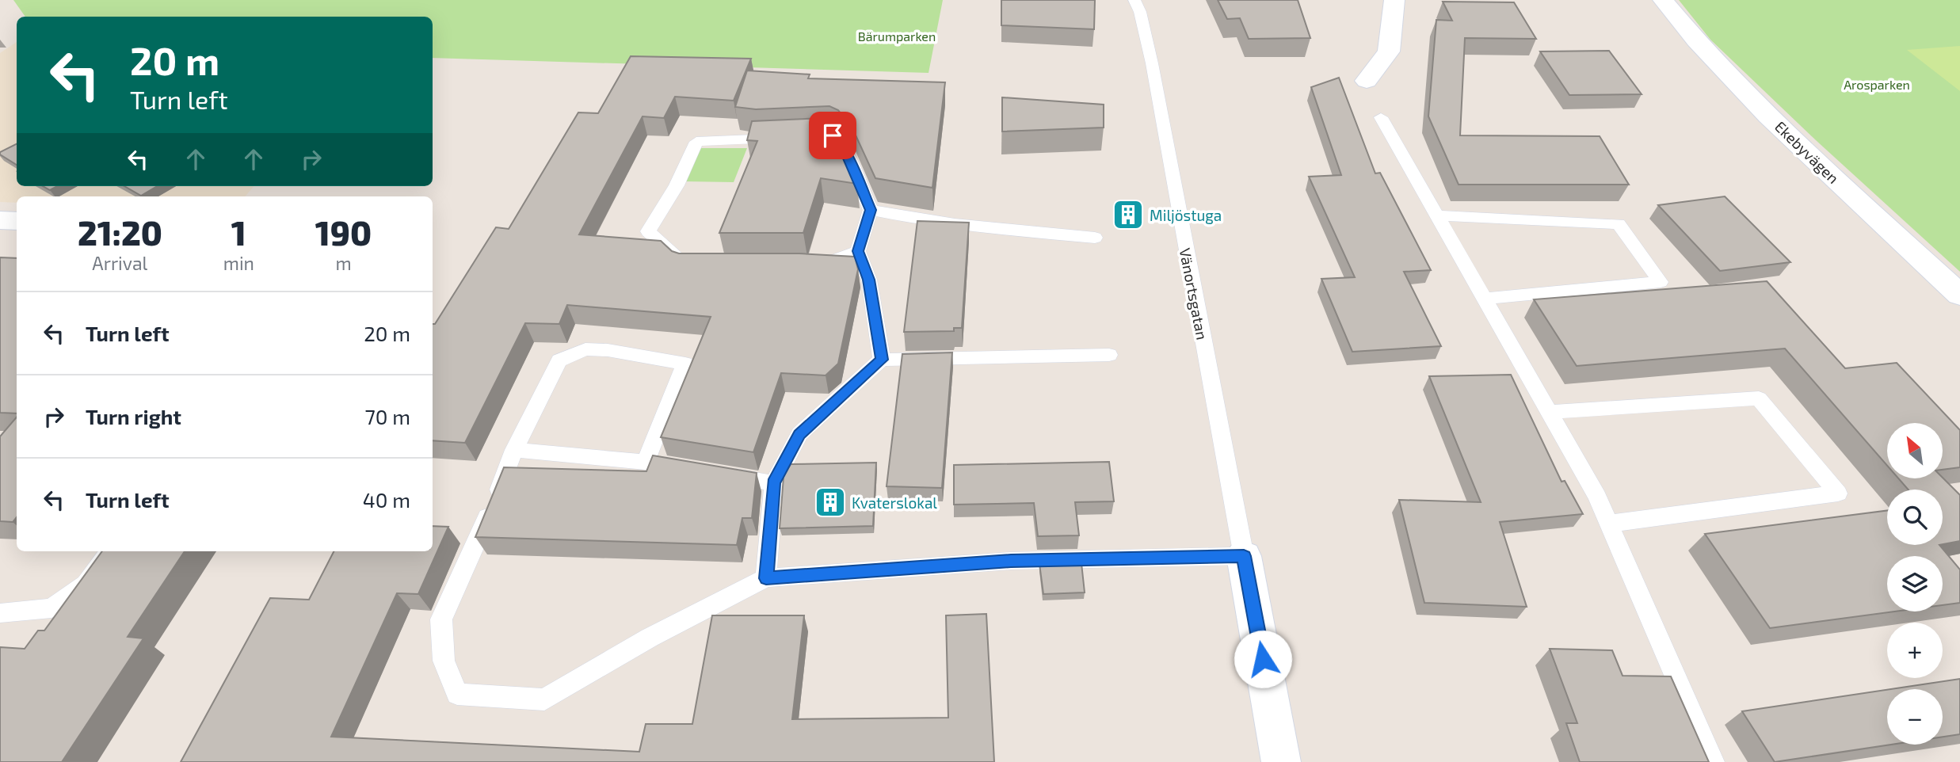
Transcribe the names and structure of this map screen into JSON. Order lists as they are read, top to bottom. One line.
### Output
{"streets":{"street":["Ekebyvägen"],"lane":["Vänortsgatan"]},"parks":["Bärumparken","Arosparken"],"places":{"building":["Miljöstuga","Kvaterslokal"]},"north":"top left","page":{"turn":["20 m","Turn left"],"eta":["21:20","Arrival","1","min","190","m"],"list":[{"name":"Turn left","value":"20 m"},{"name":"Turn right","value":"70 m"},{"name":"Turn left","value":"40 m"}],"map_buttons":["+","−"]}}
